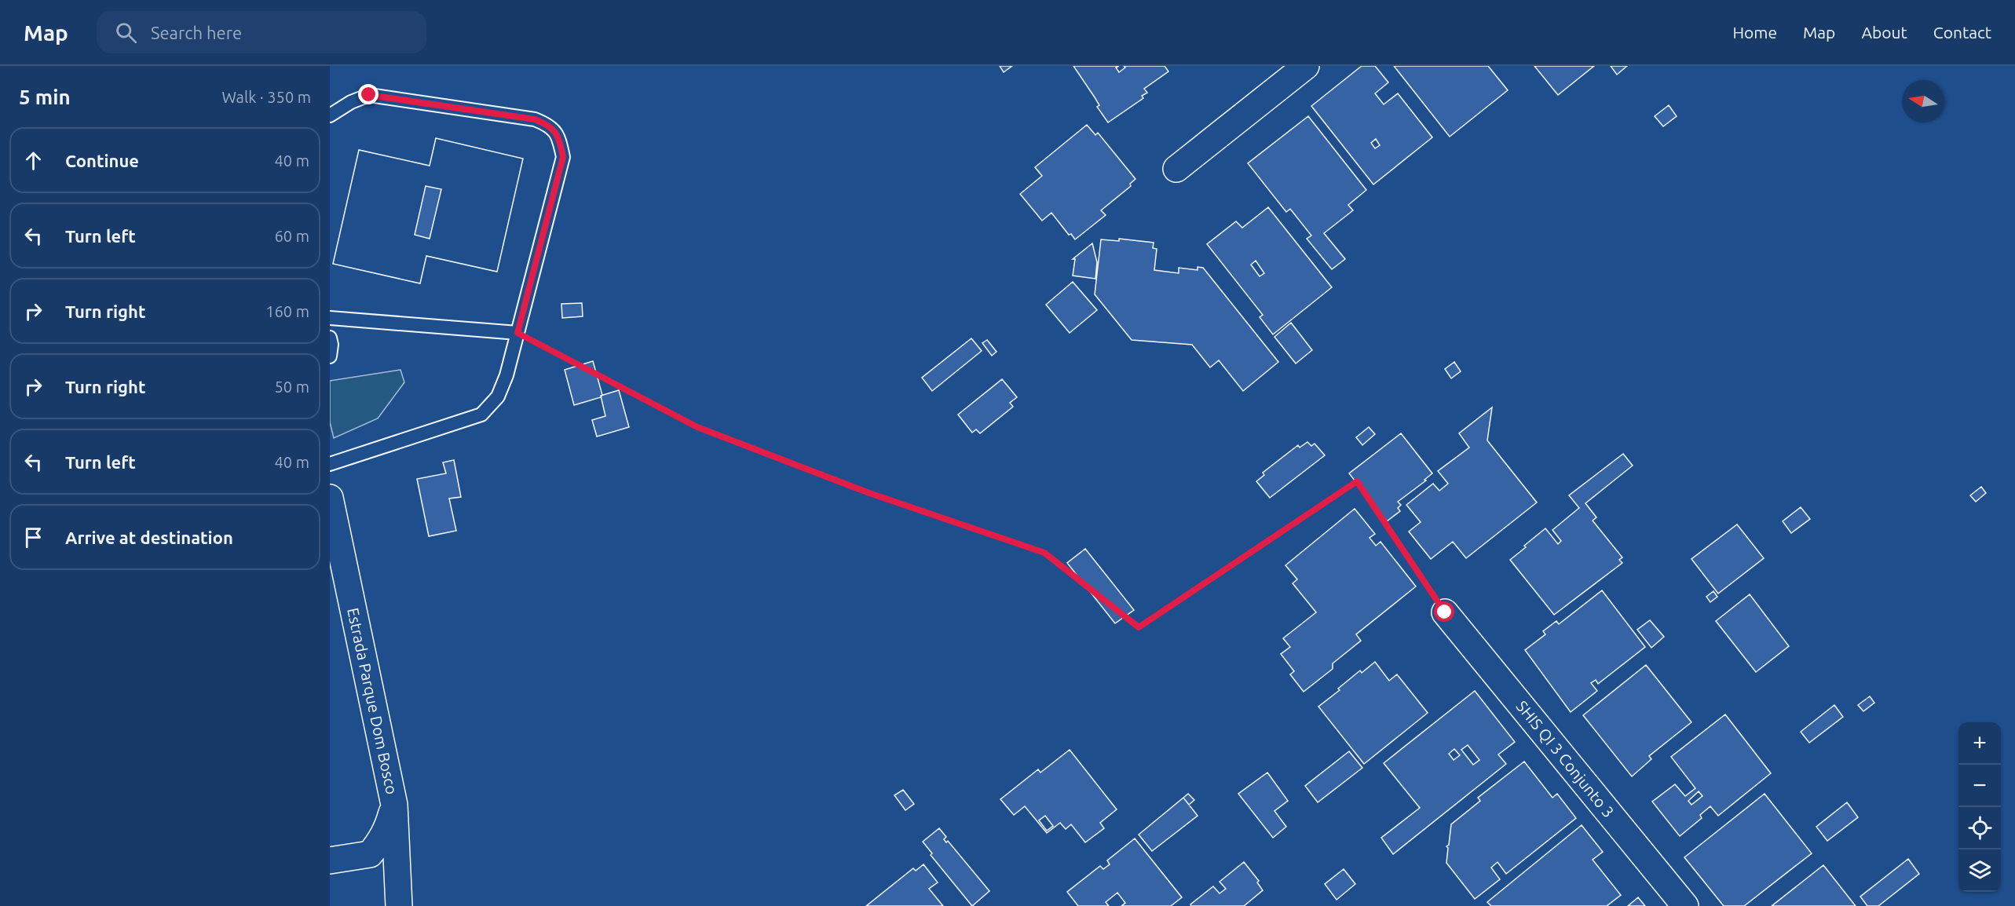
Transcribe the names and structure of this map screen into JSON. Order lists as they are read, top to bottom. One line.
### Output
{"streets":{"street":["Estrada Parque Dom Bosco","SHIS QI 3 Conjunto 3"]},"north":"left","page":{"header":"Map","search":"Search here","nav":["Home","Map","About","Contact"],"heading":["5 min","Walk · 350 m"],"list":[["Continue","40 m"],["Turn left","60 m"],["Turn right","160 m"],["Turn right","50 m"],["Turn left","40 m"],"Arrive at destination"],"map_buttons":["+","−"]}}
